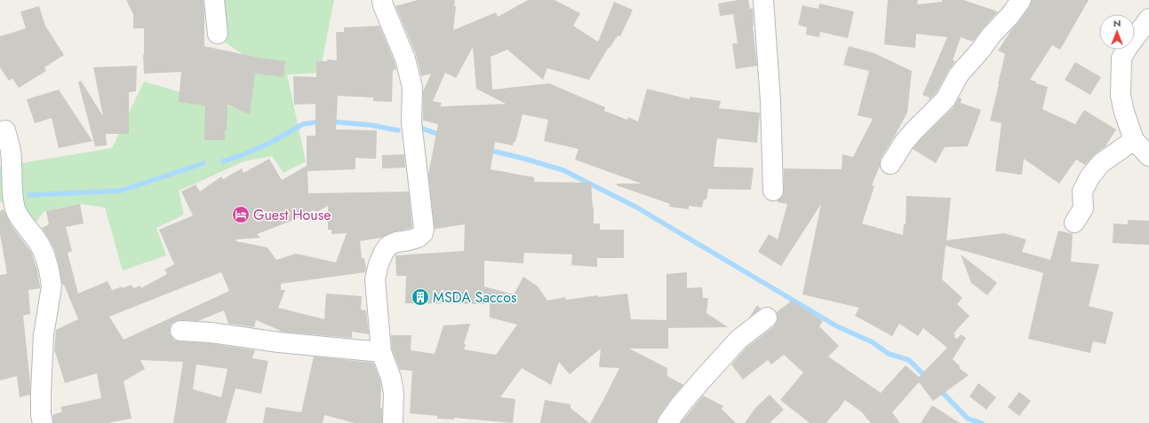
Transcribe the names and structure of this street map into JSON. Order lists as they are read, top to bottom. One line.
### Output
{"places":{"hotel":["Guest House"],"building":["MSDA Saccos"]},"north":"top"}
